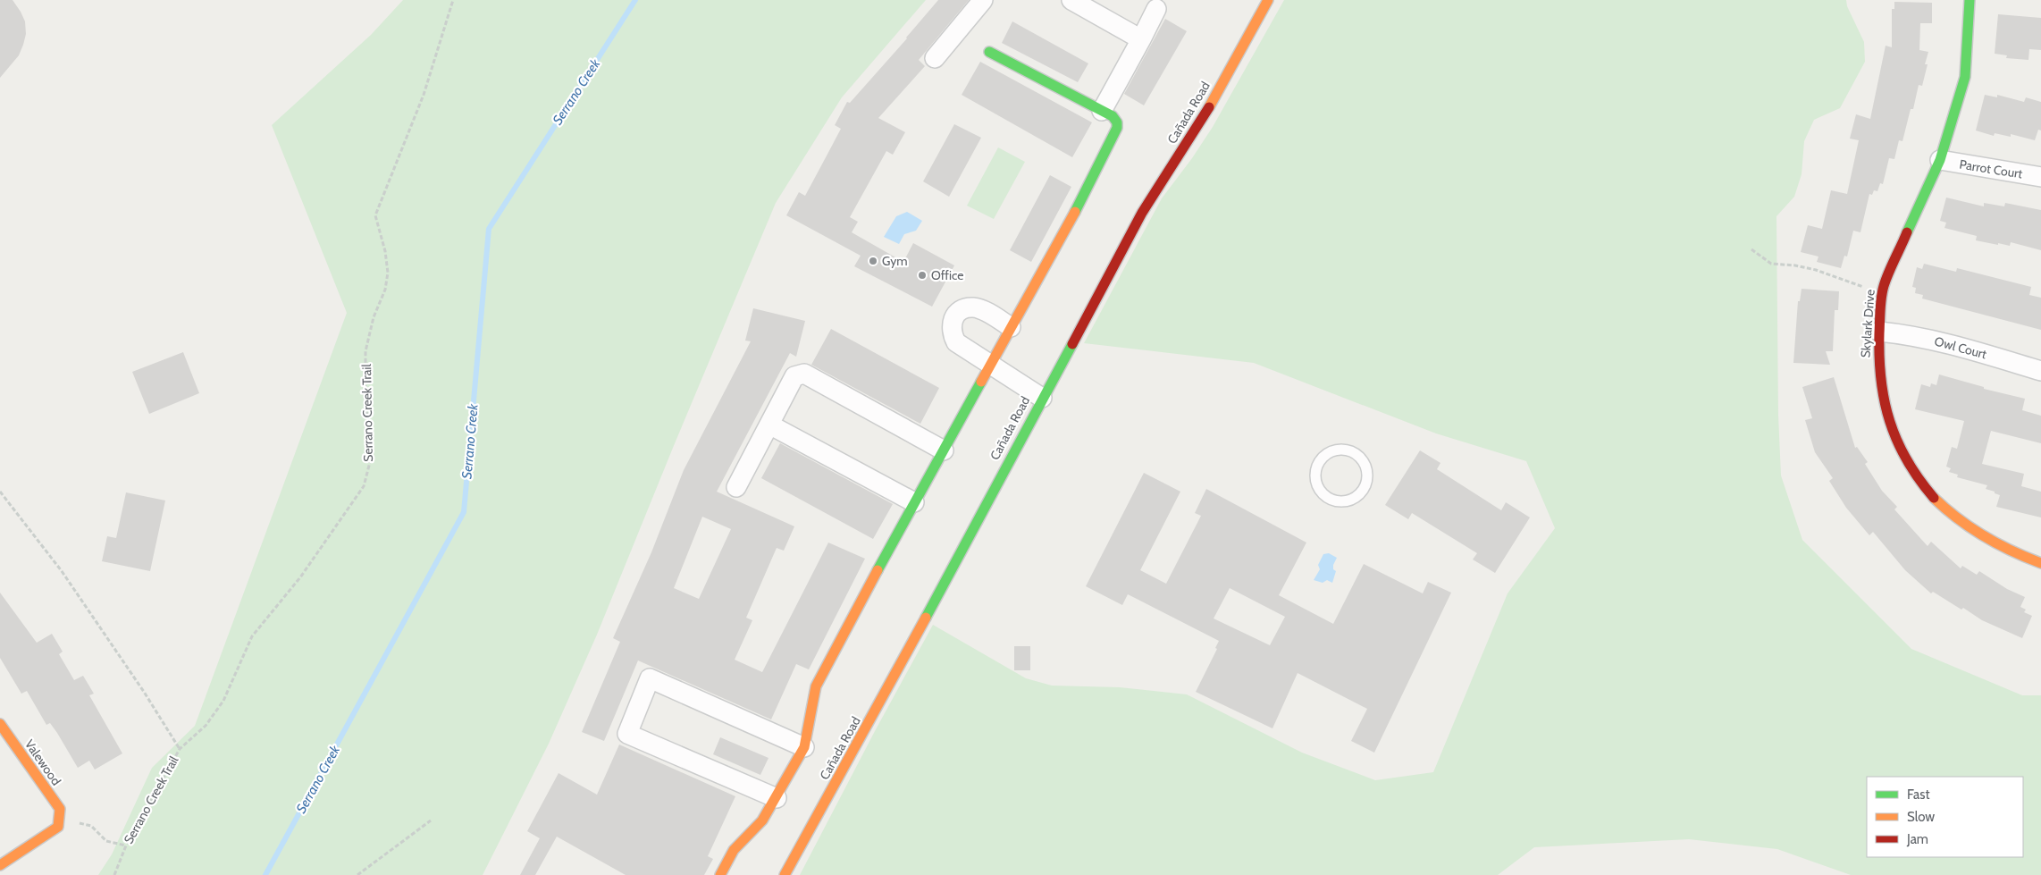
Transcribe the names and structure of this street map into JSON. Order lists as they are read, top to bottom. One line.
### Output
{"streets":{"street":["Cañada Road","Parrot Court","Skylark Drive","Owl Court","Valewood"],"path":["Serrano Creek Trail"]},"crossings":[["Parrot Court","Skylark Drive"],["Skylark Drive","Owl Court"]],"water":["Serrano Creek"],"places":["Gym","Office"],"legend":["Fast","Slow","Jam"]}
